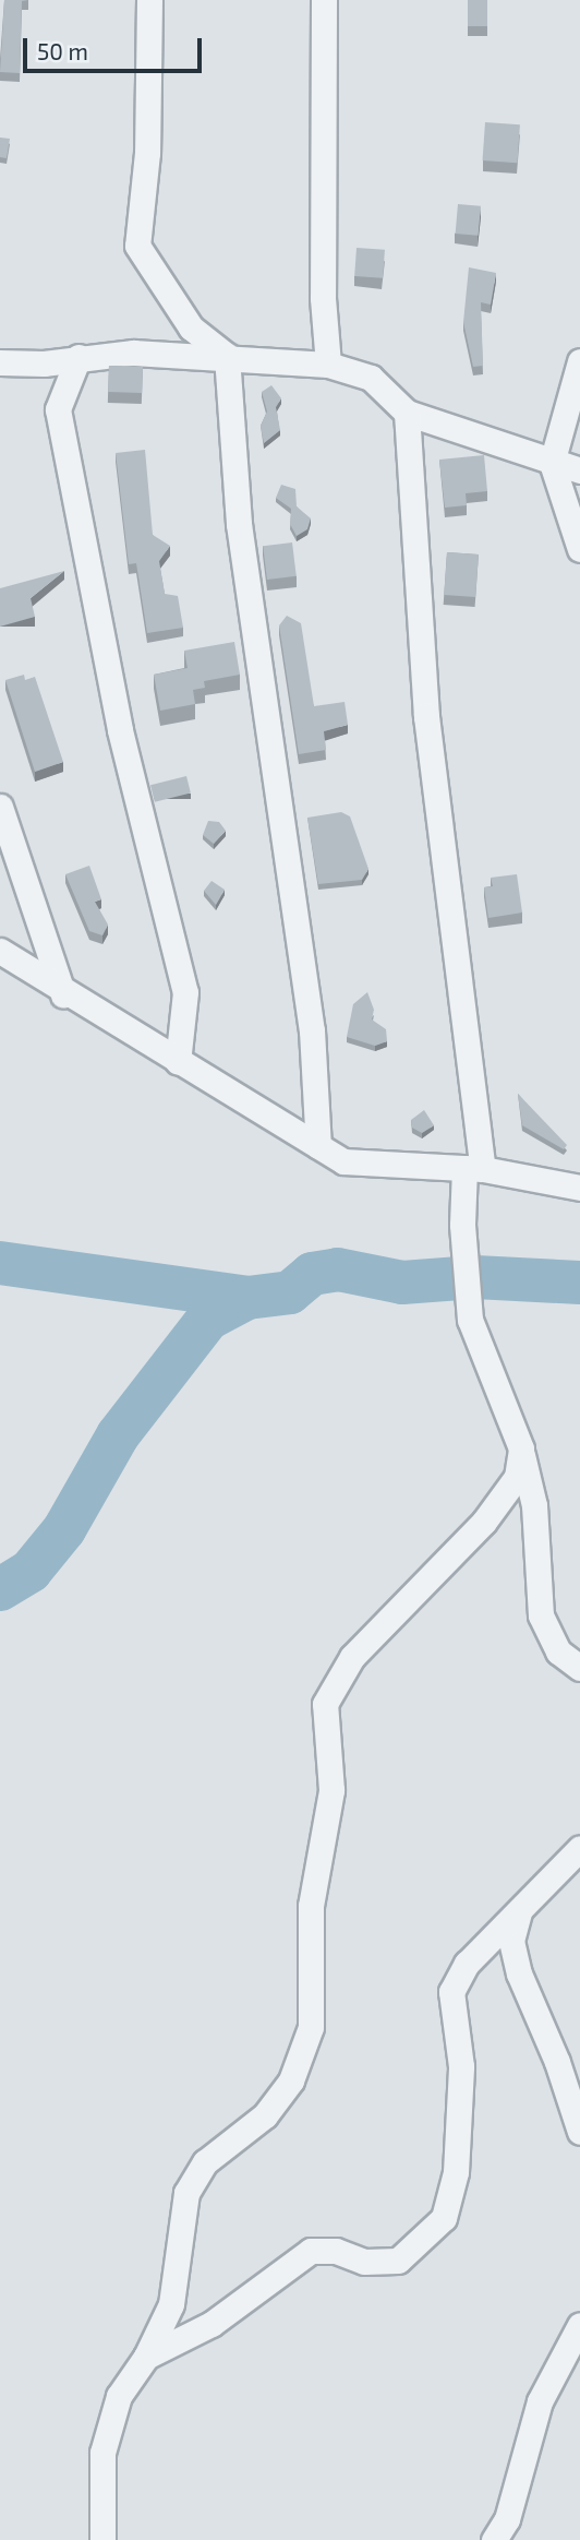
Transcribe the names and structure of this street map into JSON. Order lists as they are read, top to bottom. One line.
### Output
{"scale_bar":"50 m"}
